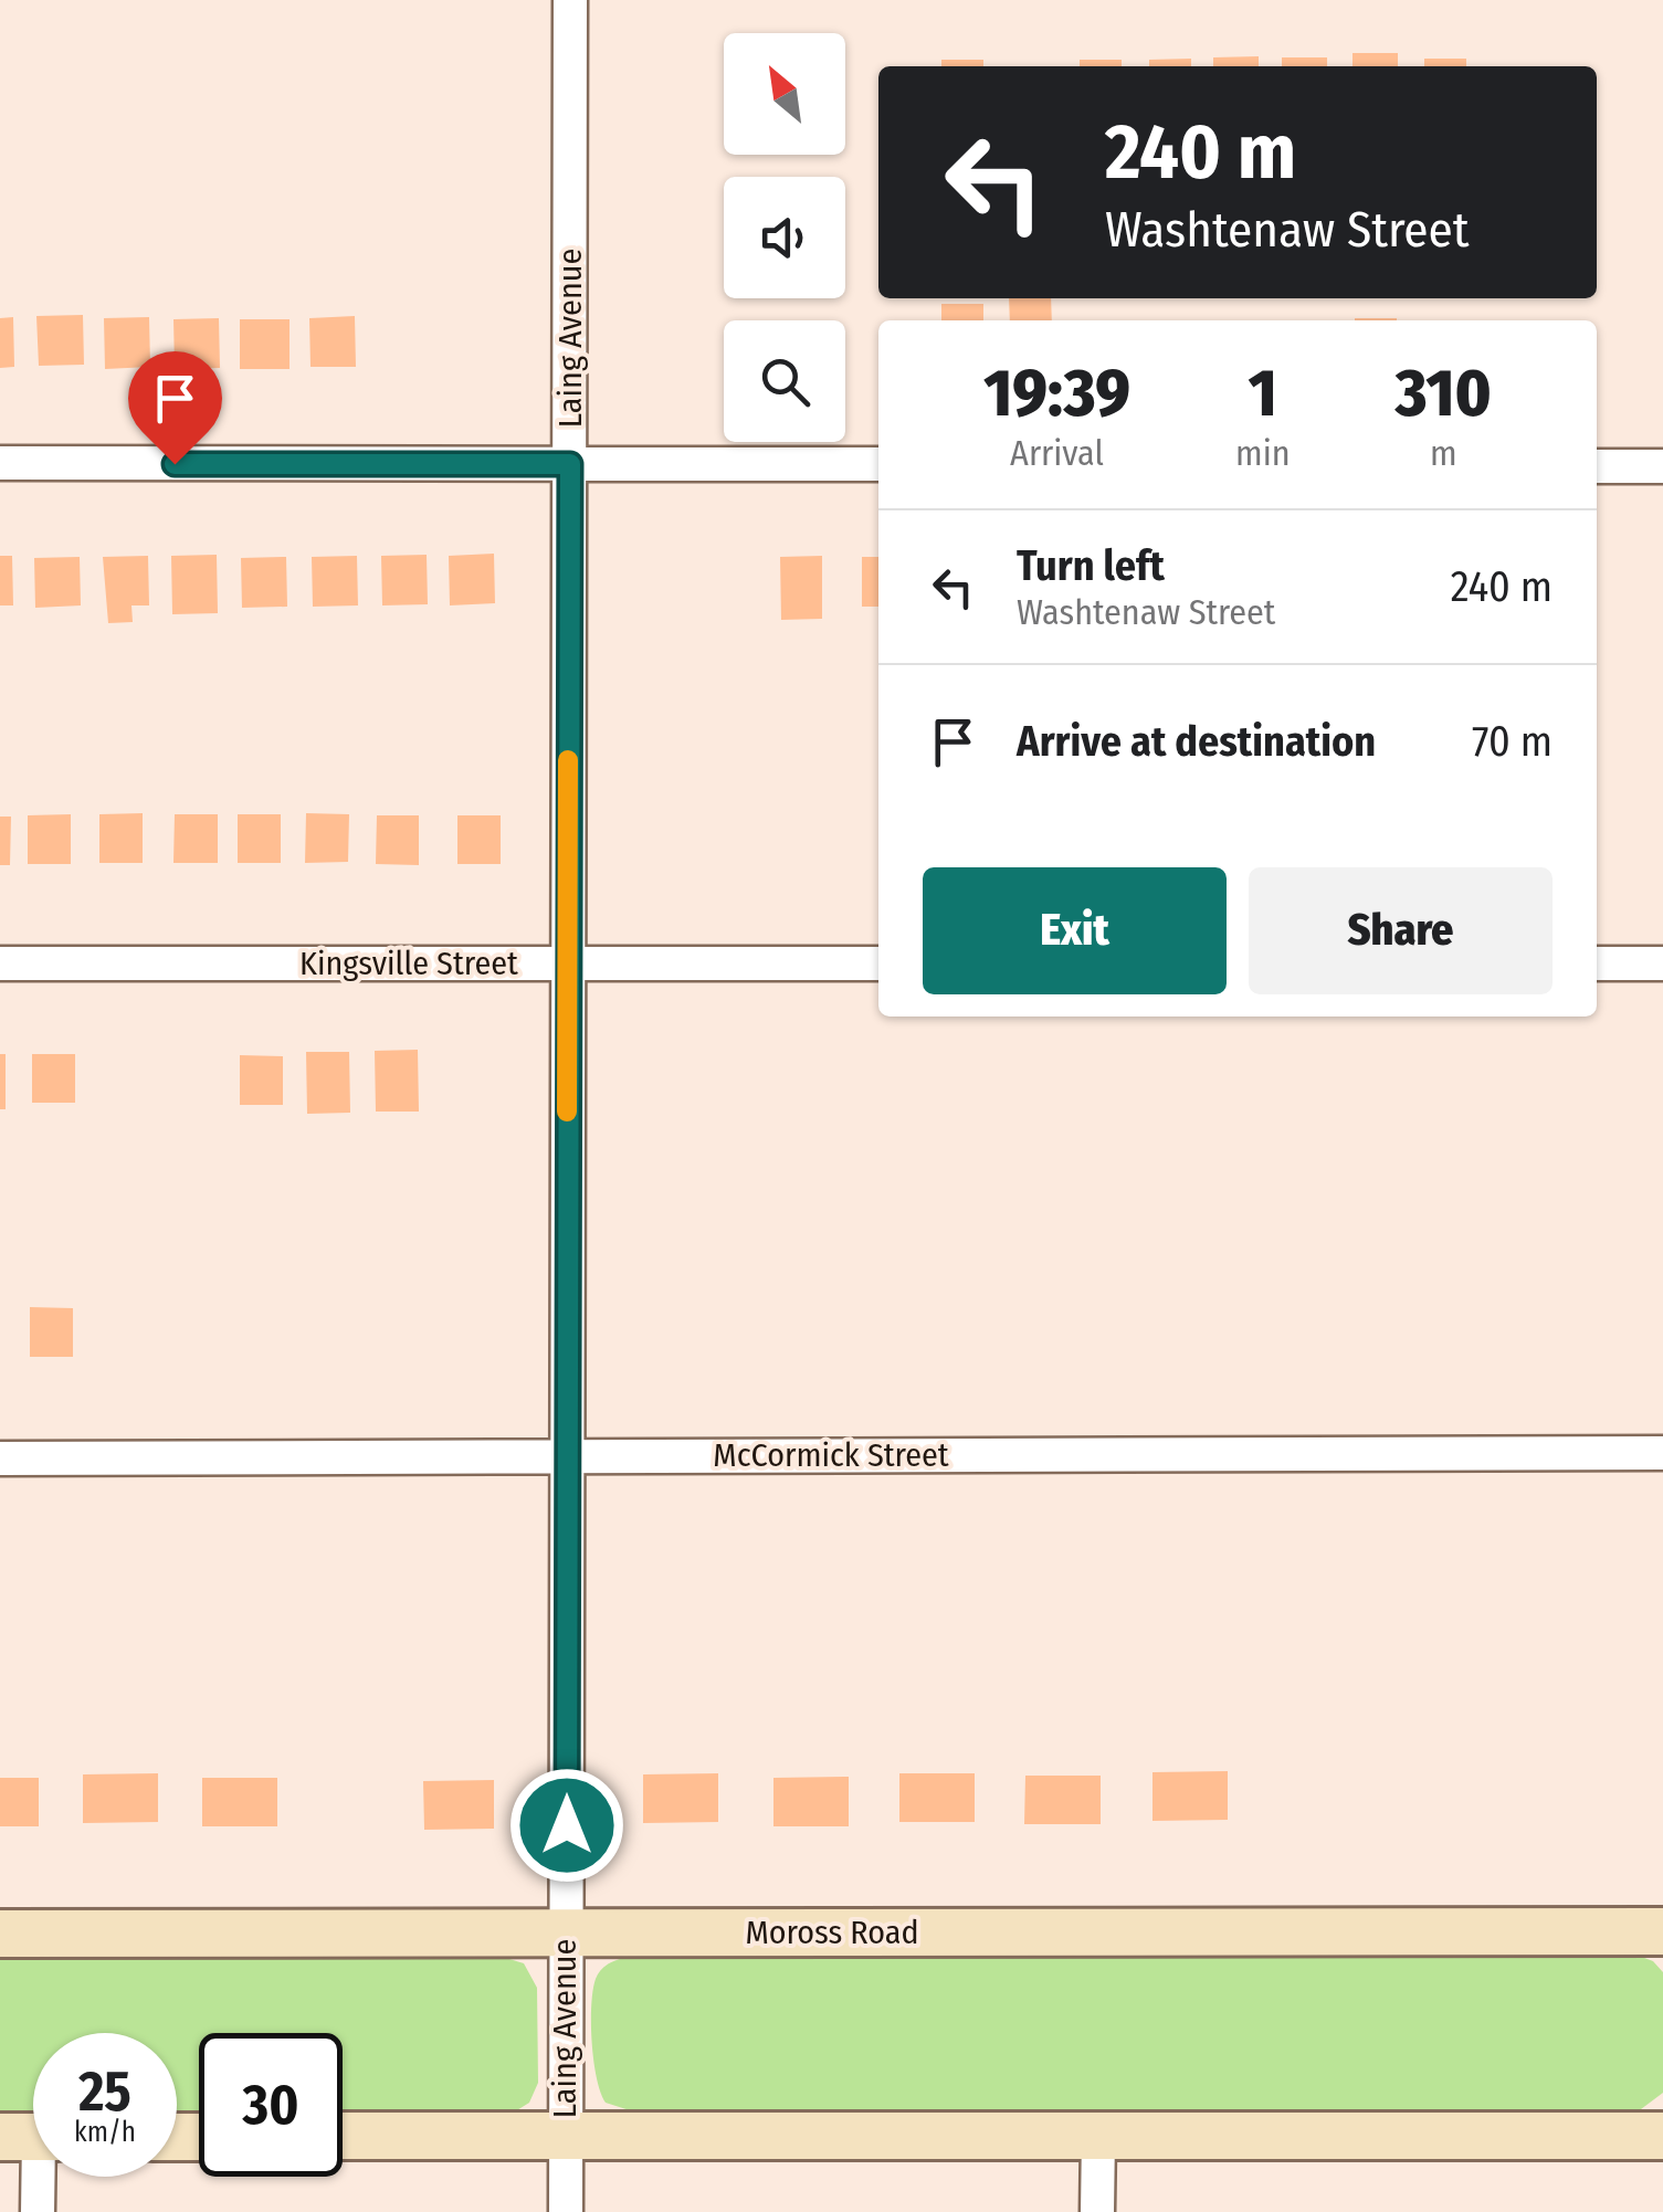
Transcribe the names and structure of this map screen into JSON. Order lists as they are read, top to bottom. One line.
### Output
{"streets":{"main road":["Moross Road"],"street":["Laing Avenue","Kingsville Street","McCormick Street"]},"crossings":[["Laing Avenue","Kingsville Street"],["Laing Avenue","McCormick Street"],["Laing Avenue","Moross Road"]],"north":"top left","page":{"turn":["240 m","Washtenaw Street"],"eta":["19:39","Arrival","1","min","310","m"],"list":[{"name":"Turn left","note":"Washtenaw Street","value":"240 m"},{"name":"Arrive at destination","value":"70 m"}],"buttons":["Exit","Share"],"speed":"25 km/h","limit":"30"}}
